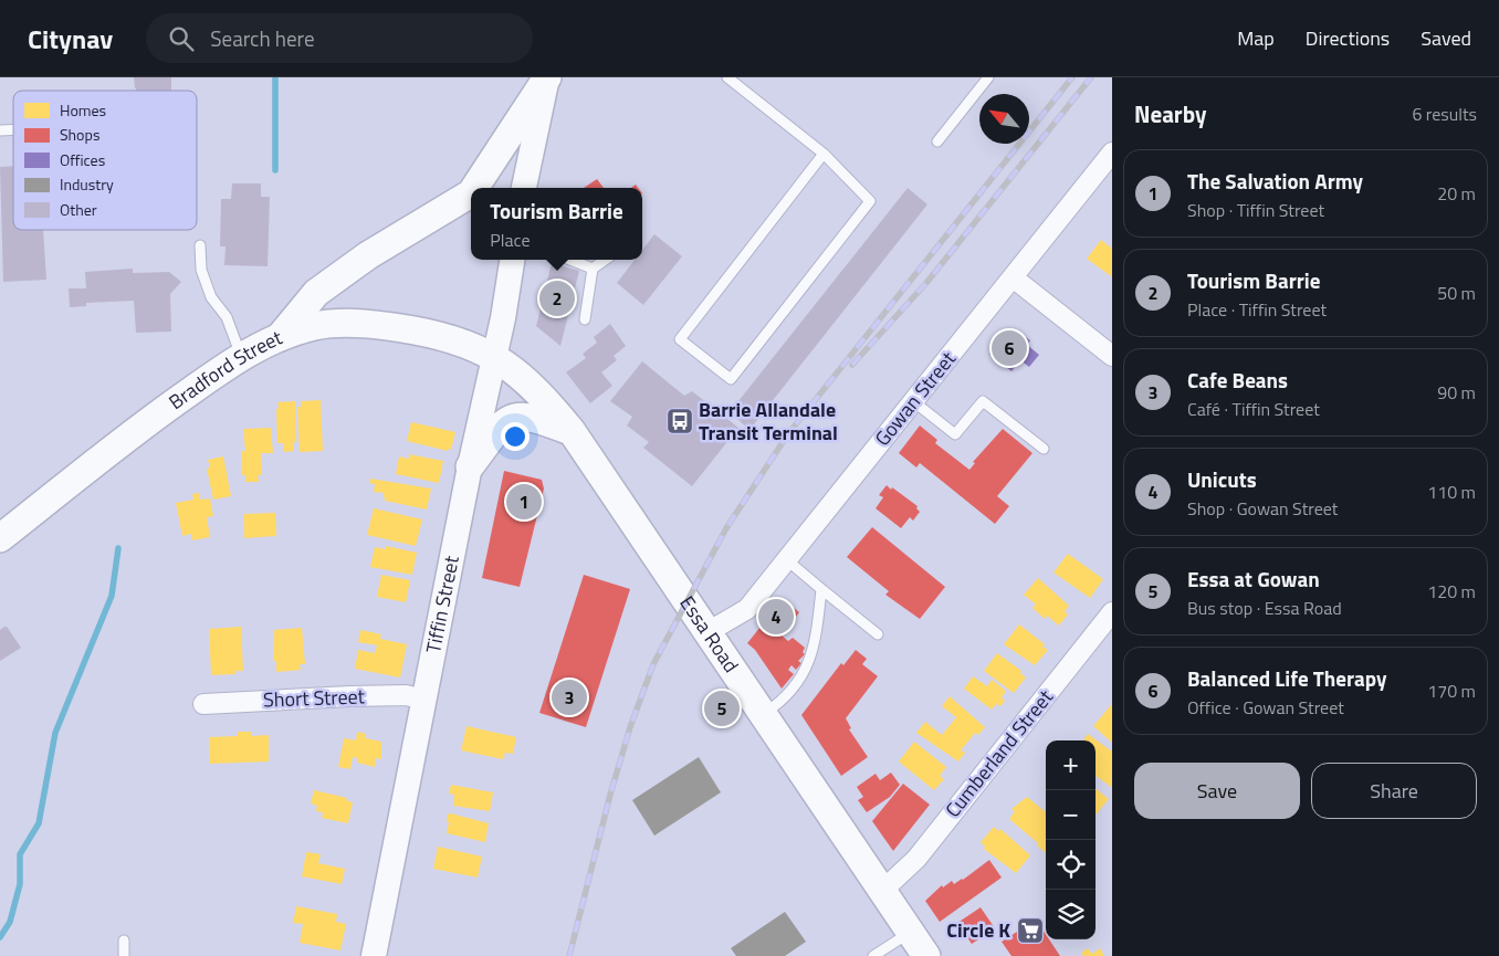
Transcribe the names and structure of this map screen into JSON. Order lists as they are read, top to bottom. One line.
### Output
{"streets":{"main road":["Bradford Street","Essa Road"],"street":["Gowan Street","Tiffin Street","Short Street","Cumberland Street"]},"crossings":[["Bradford Street","Tiffin Street"],["Bradford Street","Essa Road"],["Gowan Street","Essa Road"],["Tiffin Street","Essa Road"],["Tiffin Street","Short Street"],["Essa Road","Cumberland Street"]],"places":{"bus stop":["Barrie Allandale Transit Terminal"],"supermarket":["Circle K"]},"legend":["Homes","Shops","Offices","Industry","Other"],"north":"top left","page":{"header":"Citynav","search":"Search here","nav":["Map","Directions","Saved"],"heading":["Nearby","6 results"],"list":[{"mark":"1","name":"The Salvation Army","note":"Shop · Tiffin Street","value":"20 m"},{"mark":"2","name":"Tourism Barrie","note":"Place · Tiffin Street","value":"50 m"},{"mark":"3","name":"Cafe Beans","note":"Café · Tiffin Street","value":"90 m"},{"mark":"4","name":"Unicuts","note":"Shop · Gowan Street","value":"110 m"},{"mark":"5","name":"Essa at Gowan","note":"Bus stop · Essa Road","value":"120 m"},{"mark":"6","name":"Balanced Life Therapy","note":"Office · Gowan Street","value":"170 m"}],"popup":["Tourism Barrie","Place"],"pins":["2","6","1","4","3","5"],"map_buttons":["+","−"],"buttons":["Save","Share"]}}
